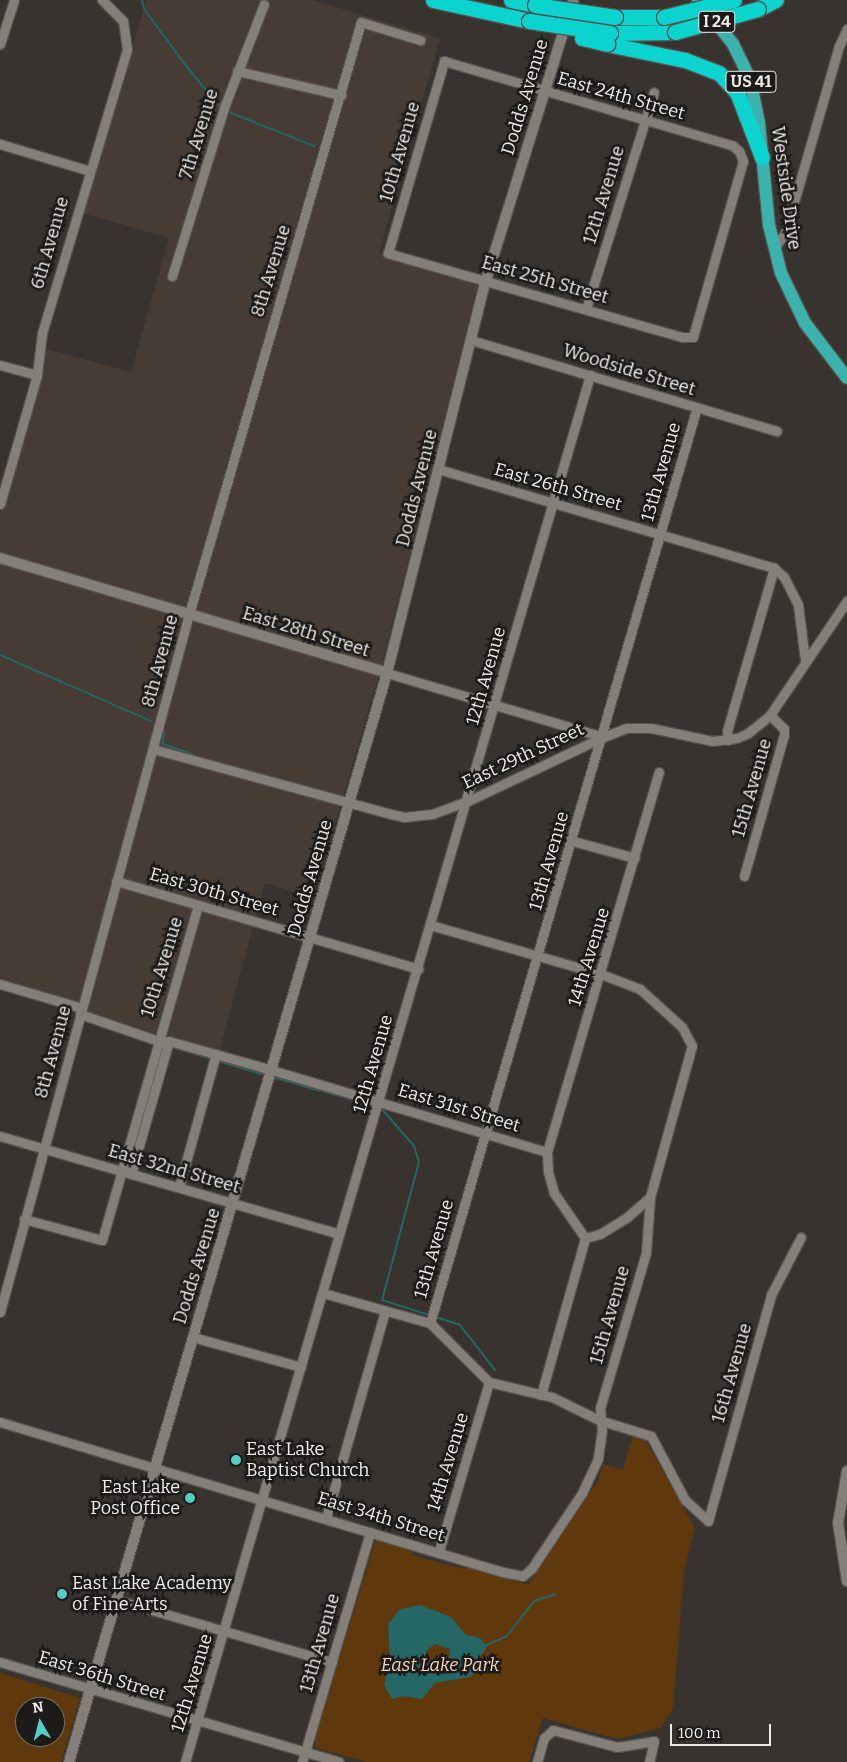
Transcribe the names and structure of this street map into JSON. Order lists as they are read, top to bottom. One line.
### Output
{"streets":{"highway":["I 24"],"main road":["US 41","Westside Drive"],"street":["East 24th Street","Dodds Avenue","7th Avenue","10th Avenue","12th Avenue","6th Avenue","8th Avenue","East 25th Street","Woodside Street","13th Avenue","East 26th Street","East 28th Street","East 29th Street","15th Avenue","East 30th Street","14th Avenue","East 31st Street","East 32nd Street","16th Avenue","East 34th Street","East 36th Street"]},"crossings":[["East 24th Street","Dodds Avenue"],["East 24th Street","10th Avenue"],["East 24th Street","12th Avenue"],["East 24th Street","East 25th Street"],["Dodds Avenue","East 25th Street"],["Dodds Avenue","Woodside Street"],["Dodds Avenue","East 26th Street"],["Dodds Avenue","East 28th Street"],["Dodds Avenue","East 29th Street"],["Dodds Avenue","East 30th Street"],["Dodds Avenue","East 31st Street"],["Dodds Avenue","East 32nd Street"],["Dodds Avenue","East 34th Street"],["Dodds Avenue","East 36th Street"],["10th Avenue","East 25th Street"],["10th Avenue","East 30th Street"],["10th Avenue","East 31st Street"],["10th Avenue","East 32nd Street"],["12th Avenue","East 25th Street"],["12th Avenue","Woodside Street"],["12th Avenue","East 26th Street"],["12th Avenue","East 28th Street"],["12th Avenue","East 29th Street"],["12th Avenue","East 30th Street"],["12th Avenue","East 31st Street"],["12th Avenue","East 32nd Street"],["12th Avenue","East 34th Street"],["12th Avenue","East 36th Street"],["8th Avenue","East 28th Street"],["8th Avenue","East 29th Street"],["8th Avenue","East 30th Street"],["8th Avenue","East 31st Street"],["8th Avenue","East 32nd Street"],["Woodside Street","13th Avenue"],["13th Avenue","East 26th Street"],["13th Avenue","East 28th Street"],["13th Avenue","East 29th Street"],["13th Avenue","East 31st Street"],["13th Avenue","East 34th Street"],["13th Avenue","East 36th Street"],["East 28th Street","East 29th Street"],["East 29th Street","15th Avenue"],["15th Avenue","14th Avenue"],["15th Avenue","16th Avenue"],["15th Avenue","East 34th Street"],["14th Avenue","East 31st Street"],["14th Avenue","East 34th Street"]],"parks":["East Lake Park"],"places":["East Lake Baptist Church","East Lake Post Office","East Lake Academy of Fine Arts"],"scale_bar":"100 m","north":"top"}
